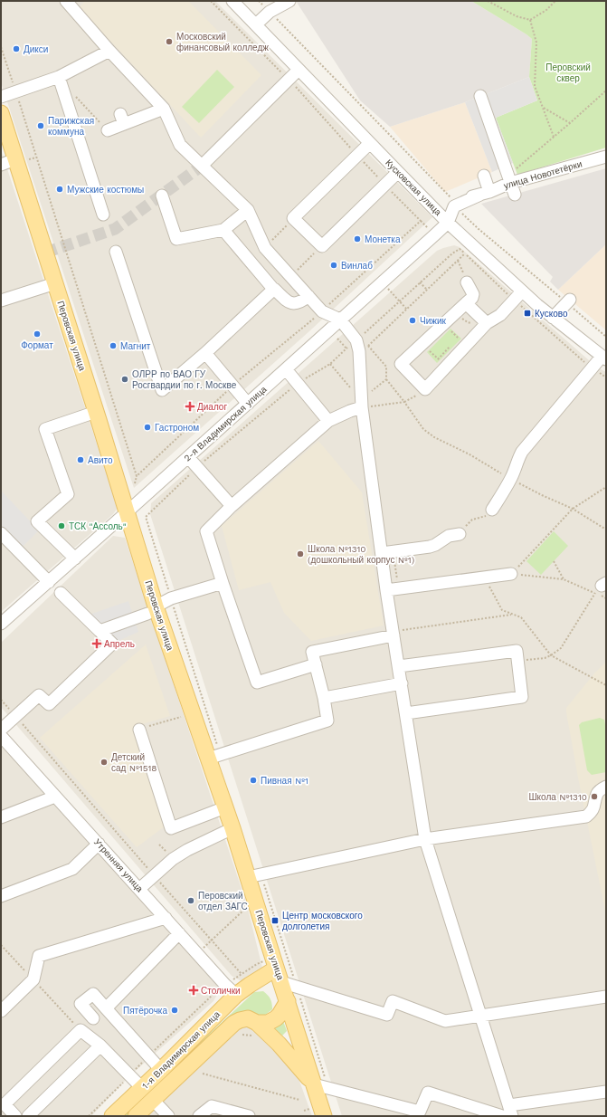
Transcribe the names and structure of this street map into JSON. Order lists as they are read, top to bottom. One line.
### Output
{"streets":{"main road":["Перовская улица","1-я Владимирская улица"],"street":["улица Новотетёрки","Кусковская улица","2-я Владимирская улица","Утренняя улица"]},"crossings":[["улица Новотетёрки","Кусковская улица"],["улица Новотетёрки","2-я Владимирская улица"],["Кусковская улица","2-я Владимирская улица"],["Перовская улица","2-я Владимирская улица"],["Перовская улица","1-я Владимирская улица"],["Утренняя улица","1-я Владимирская улица"]],"parks":["Перовский сквер"],"places":{"other":["Московский финансовый колледж","Дикси","Парижская коммуна","Мужские костюмы","Монетка","Винлаб","Чижик","Формат","Магнит","ОЛРР по ВАО ГУ Росгвардии по г. Москве","Гастроном","Авито","ТСК \"Ассоль\"","Школа №1310 (дошкольный корпус №1)","Детский сад №1518","Пивная №1","Школа №1310","Перовский отдел ЗАГС","Пятёрочка"],"transit":["Кусково","Центр московского долголетия"],"health":["Диалог","Апрель","Столички"]}}
